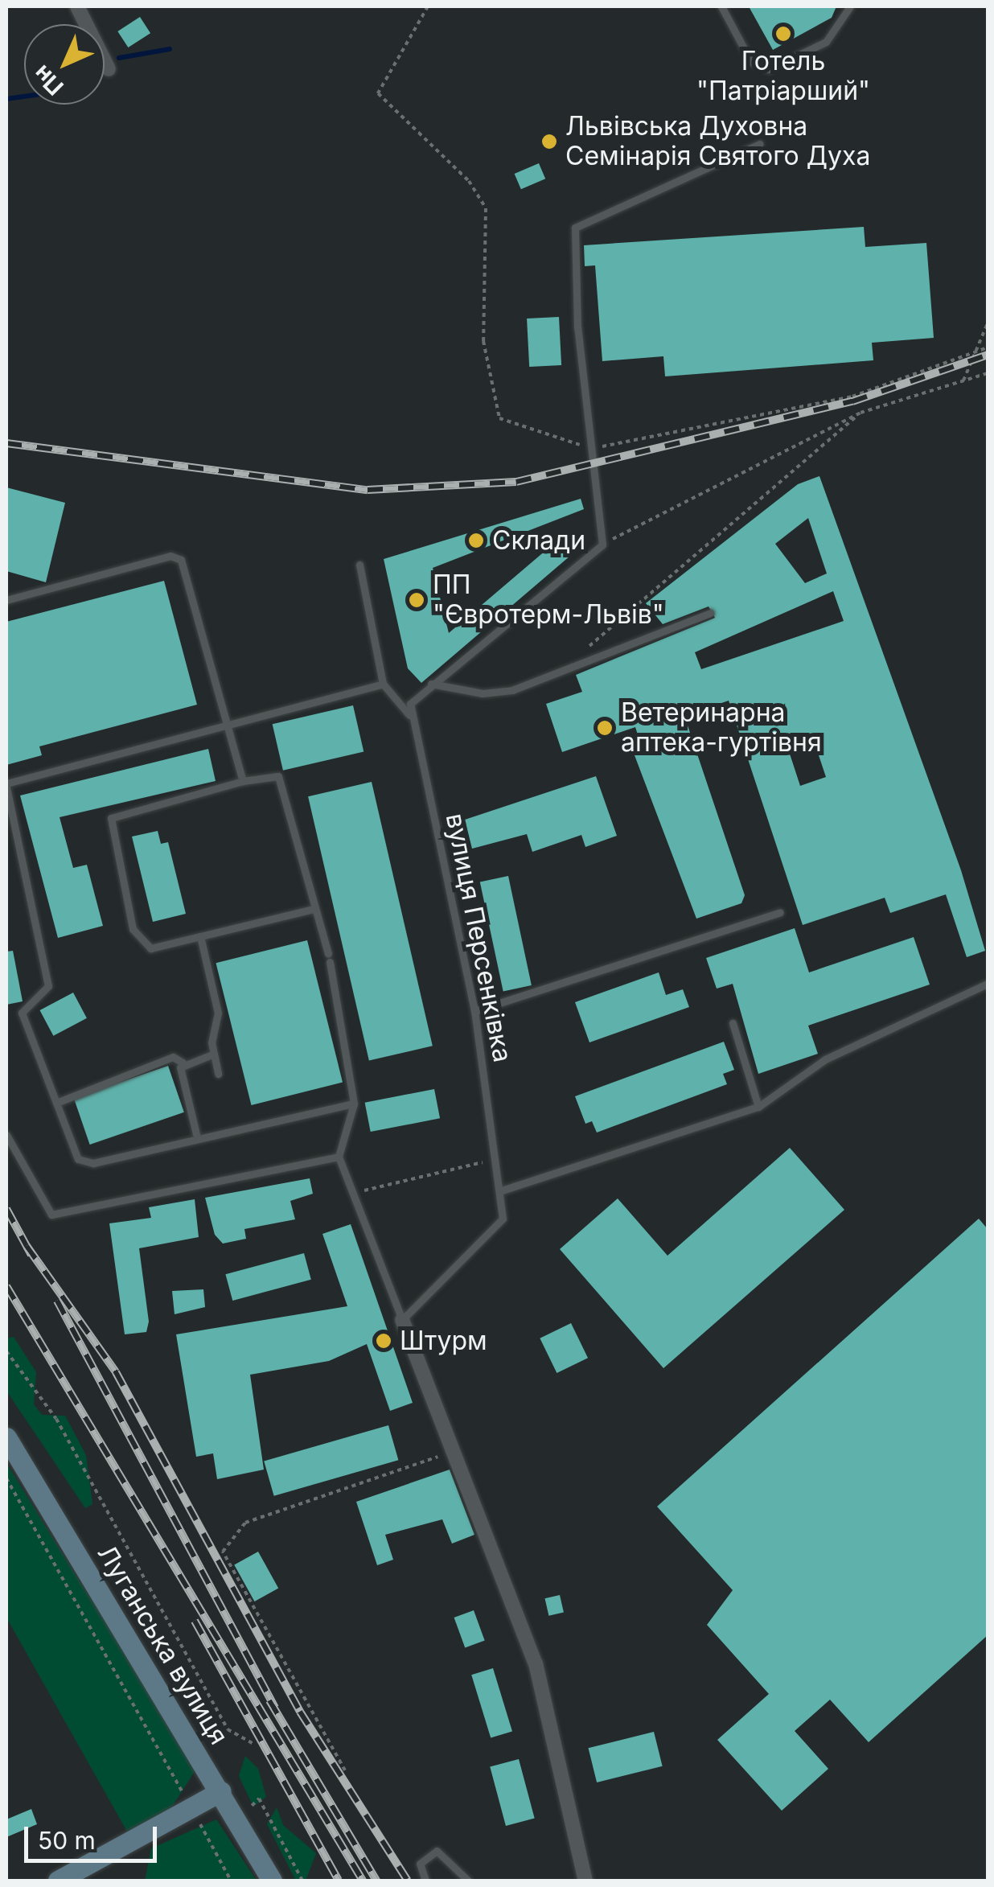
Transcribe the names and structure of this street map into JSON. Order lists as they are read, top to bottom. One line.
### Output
{"streets":{"main road":["Луганська вулиця"],"lane":["вулиця Персенківка"]},"places":["Готель \"Патріарший\"","Львівська Духовна Семінарія Святого Духа","Склади","ПП \"Євротерм-Львів\"","Ветеринарна аптека-гуртівня","Штурм"],"scale_bar":"50 m","north":"bottom left"}
